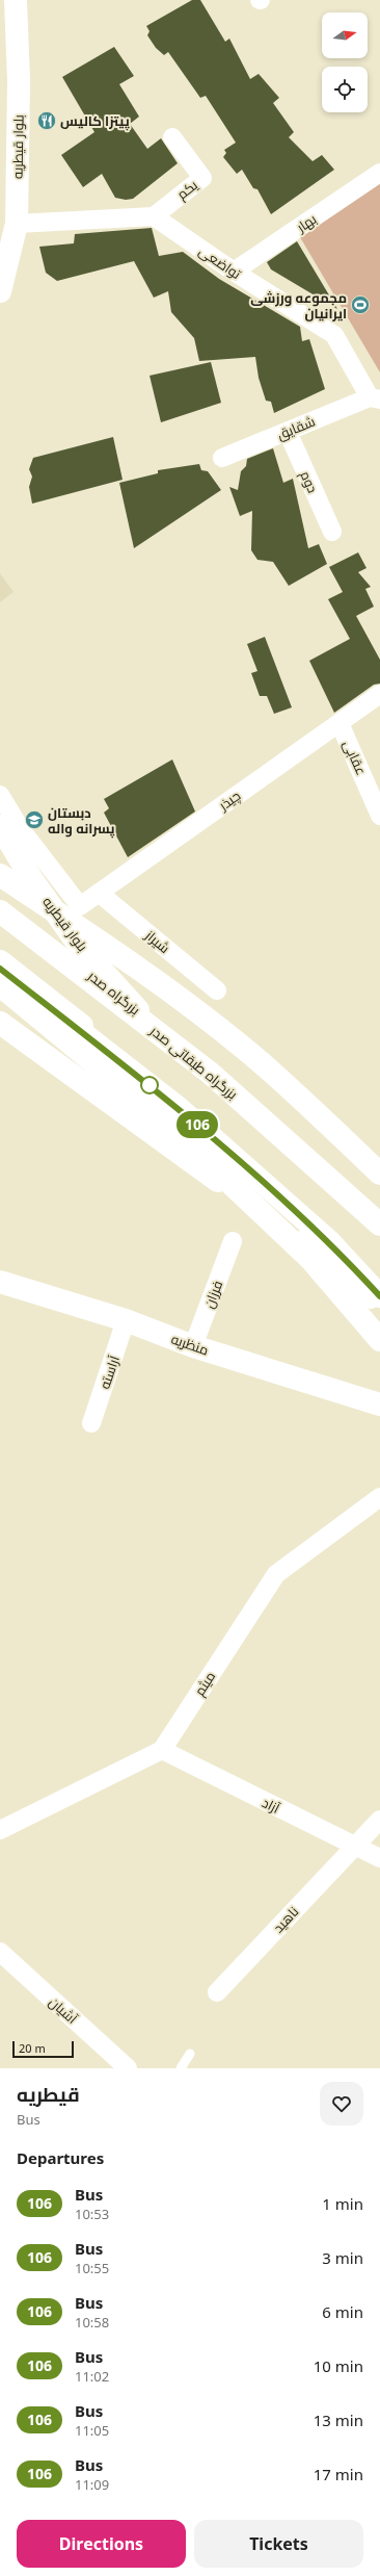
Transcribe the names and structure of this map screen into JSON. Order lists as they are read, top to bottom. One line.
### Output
{"streets":{"main road":["بلوار قیطریه","بزرگراه صدر","بزرگراه طبقاتی صدر","منظریه"],"street":["یکم","بهار","تواضعی","شقایق","دوم","عقابی","چیذر","شیراز","فرزان","آراسته","میثم","آزاد","ناهید","آشیان"]},"crossings":[["بلوار قیطریه","بزرگراه صدر"],["یکم","تواضعی"],["بهار","تواضعی"],["تواضعی","شقایق"],["شقایق","دوم"],["عقابی","چیذر"],["چیذر","شیراز"],["فرزان","منظریه"],["منظریه","آراسته"],["میثم","آزاد"],["آزاد","ناهید"]],"places":{"restaurant":["پیتزا کالیس"],"sports":["مجموعه ورزشی ایرانیان"],"school or university":["دبستان پسرانه واله"]},"lines":["bus line 106"],"scale_bar":"20 m","north":"right","page":{"on_map":"106","scale":"20 m","heading":[["قیطریه","Bus"],"Departures"],"list":[{"mark":"106","name":"Bus","note":"10:53","value":"1 min"},{"mark":"106","name":"Bus","note":"10:55","value":"3 min"},{"mark":"106","name":"Bus","note":"10:58","value":"6 min"},{"mark":"106","name":"Bus","note":"11:02","value":"10 min"},{"mark":"106","name":"Bus","note":"11:05","value":"13 min"},{"mark":"106","name":"Bus","note":"11:09","value":"17 min"}],"buttons":["Directions","Tickets"]}}
